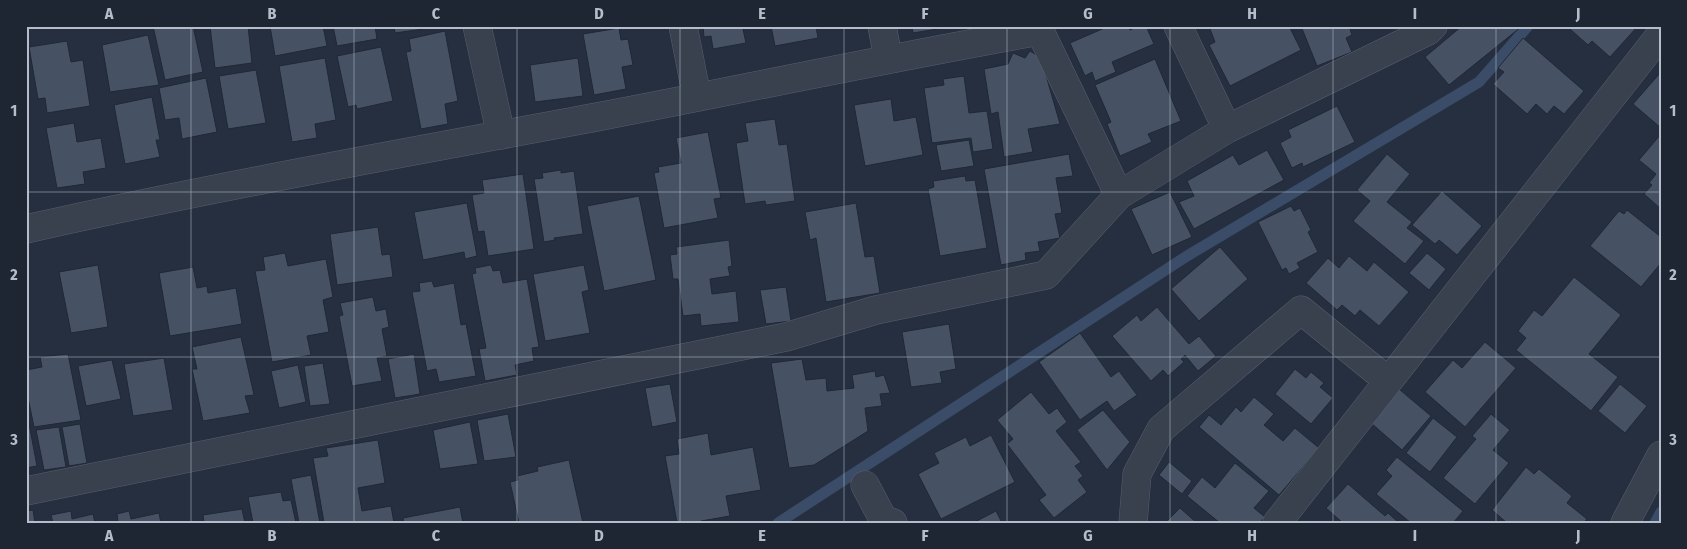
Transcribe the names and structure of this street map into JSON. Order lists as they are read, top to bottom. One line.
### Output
{"grid":{"columns":["A","B","C","D","E","F","G","H","I","J"],"rows":["1","2","3"]}}
